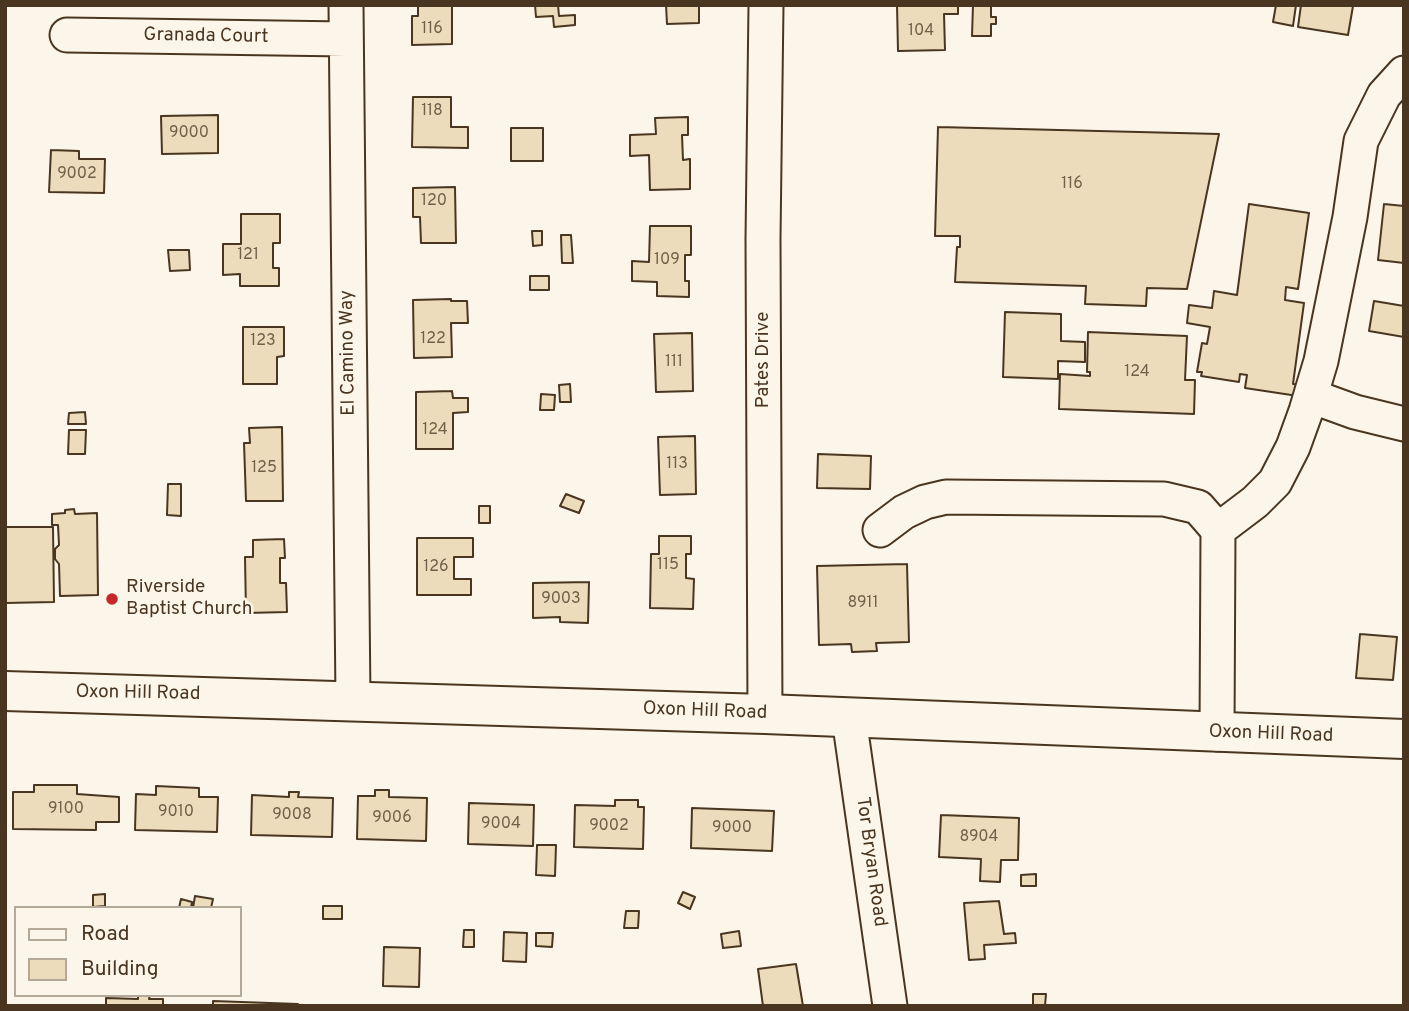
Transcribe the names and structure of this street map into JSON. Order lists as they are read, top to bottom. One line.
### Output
{"streets":{"main road":["Oxon Hill Road"],"street":["Granada Court","El Camino Way","Pates Drive","Tor Bryan Road"]},"crossings":[["Granada Court","El Camino Way"],["El Camino Way","Oxon Hill Road"],["Pates Drive","Oxon Hill Road"],["Oxon Hill Road","Tor Bryan Road"]],"places":["Riverside Baptist Church"],"house_numbers":["116","104","118","9000","9002","116","120","121","109","122","123","111","124","124","113","125","115","126","9003","8911","9100","9010","9008","9006","9004","9002","9000","8904"],"legend":["Road","Building"]}
